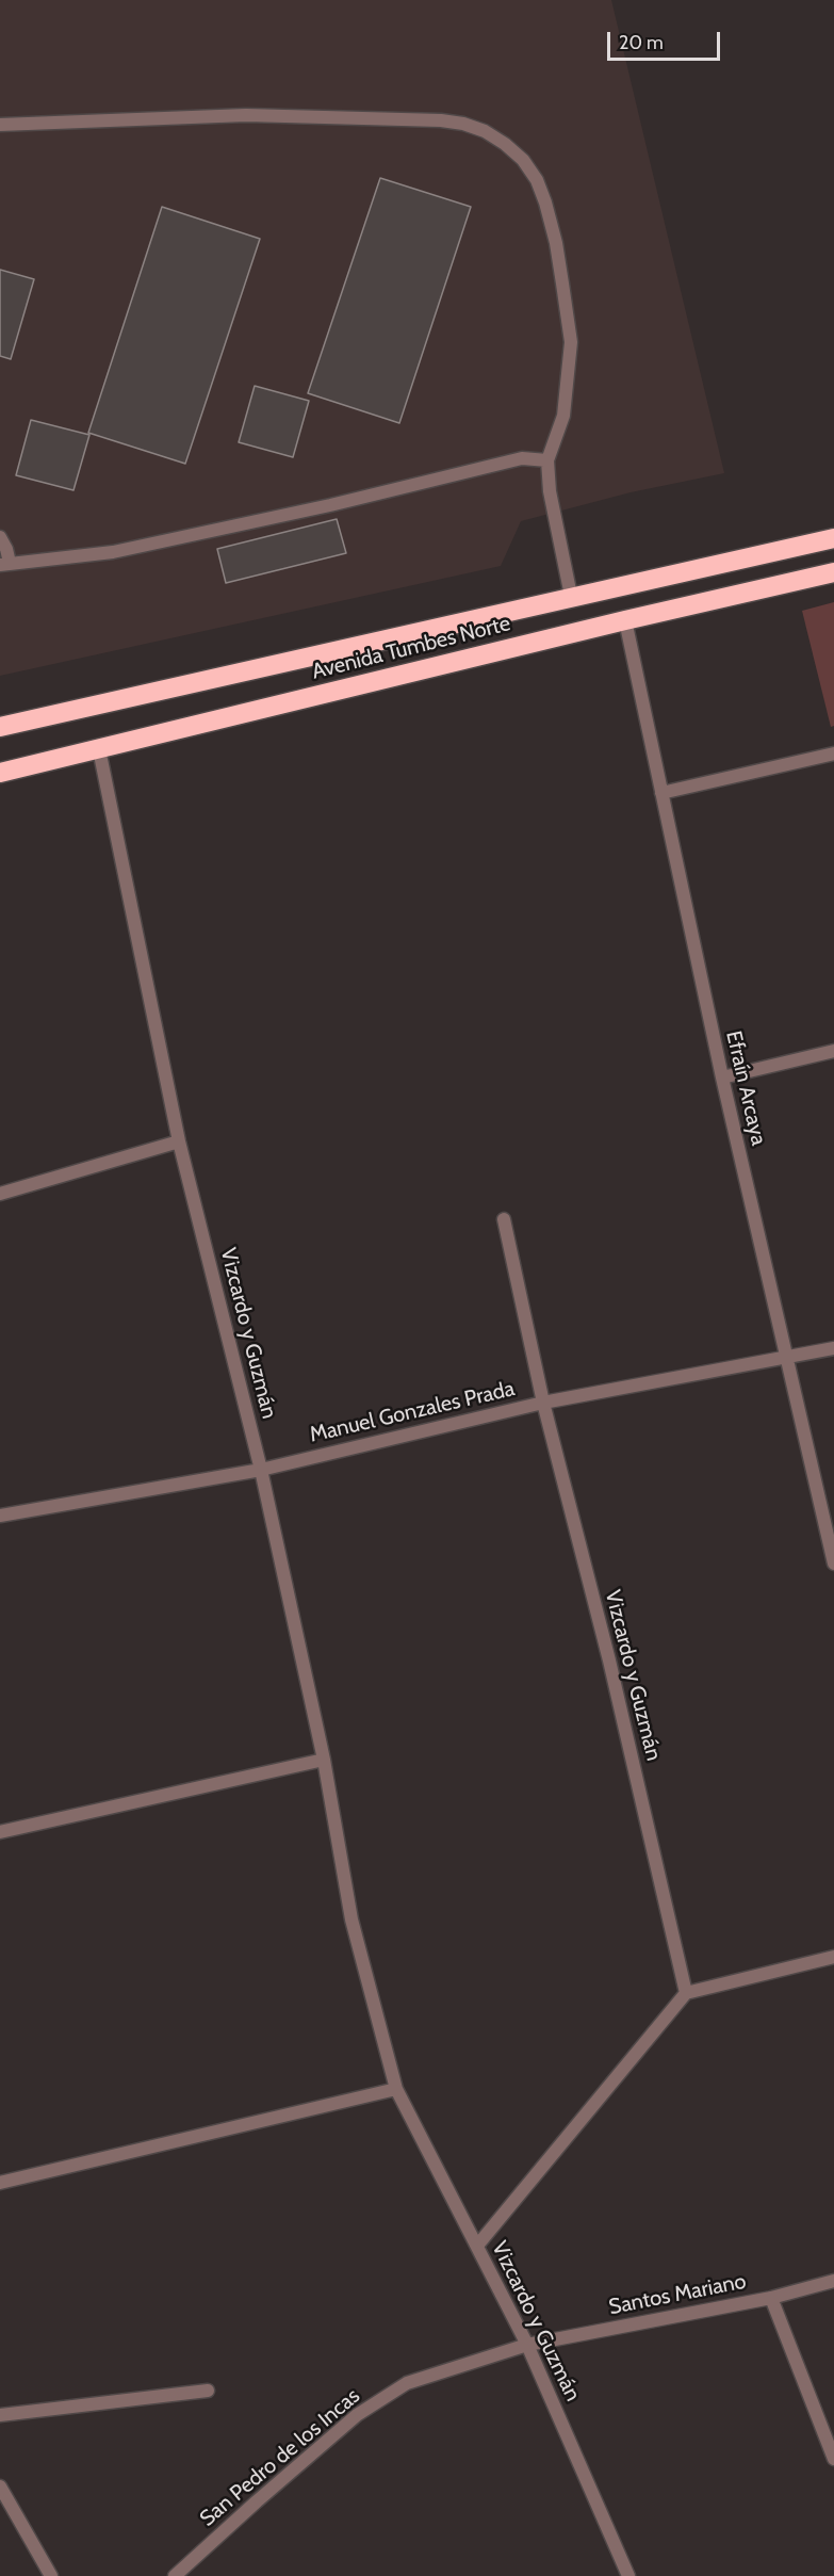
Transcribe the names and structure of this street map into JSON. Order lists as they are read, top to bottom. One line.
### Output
{"streets":{"highway":["Avenida Tumbes Norte"],"street":["Efraín Arcaya","Vizcardo y Guzmán","Manuel Gonzales Prada","Santos Mariano","San Pedro de los Incas"]},"crossings":[["Avenida Tumbes Norte","Efraín Arcaya"],["Avenida Tumbes Norte","Vizcardo y Guzmán"],["Efraín Arcaya","Manuel Gonzales Prada"],["Vizcardo y Guzmán","Manuel Gonzales Prada"],["Vizcardo y Guzmán","Santos Mariano"],["Vizcardo y Guzmán","San Pedro de los Incas"],["Santos Mariano","San Pedro de los Incas"]],"scale_bar":"20 m"}
